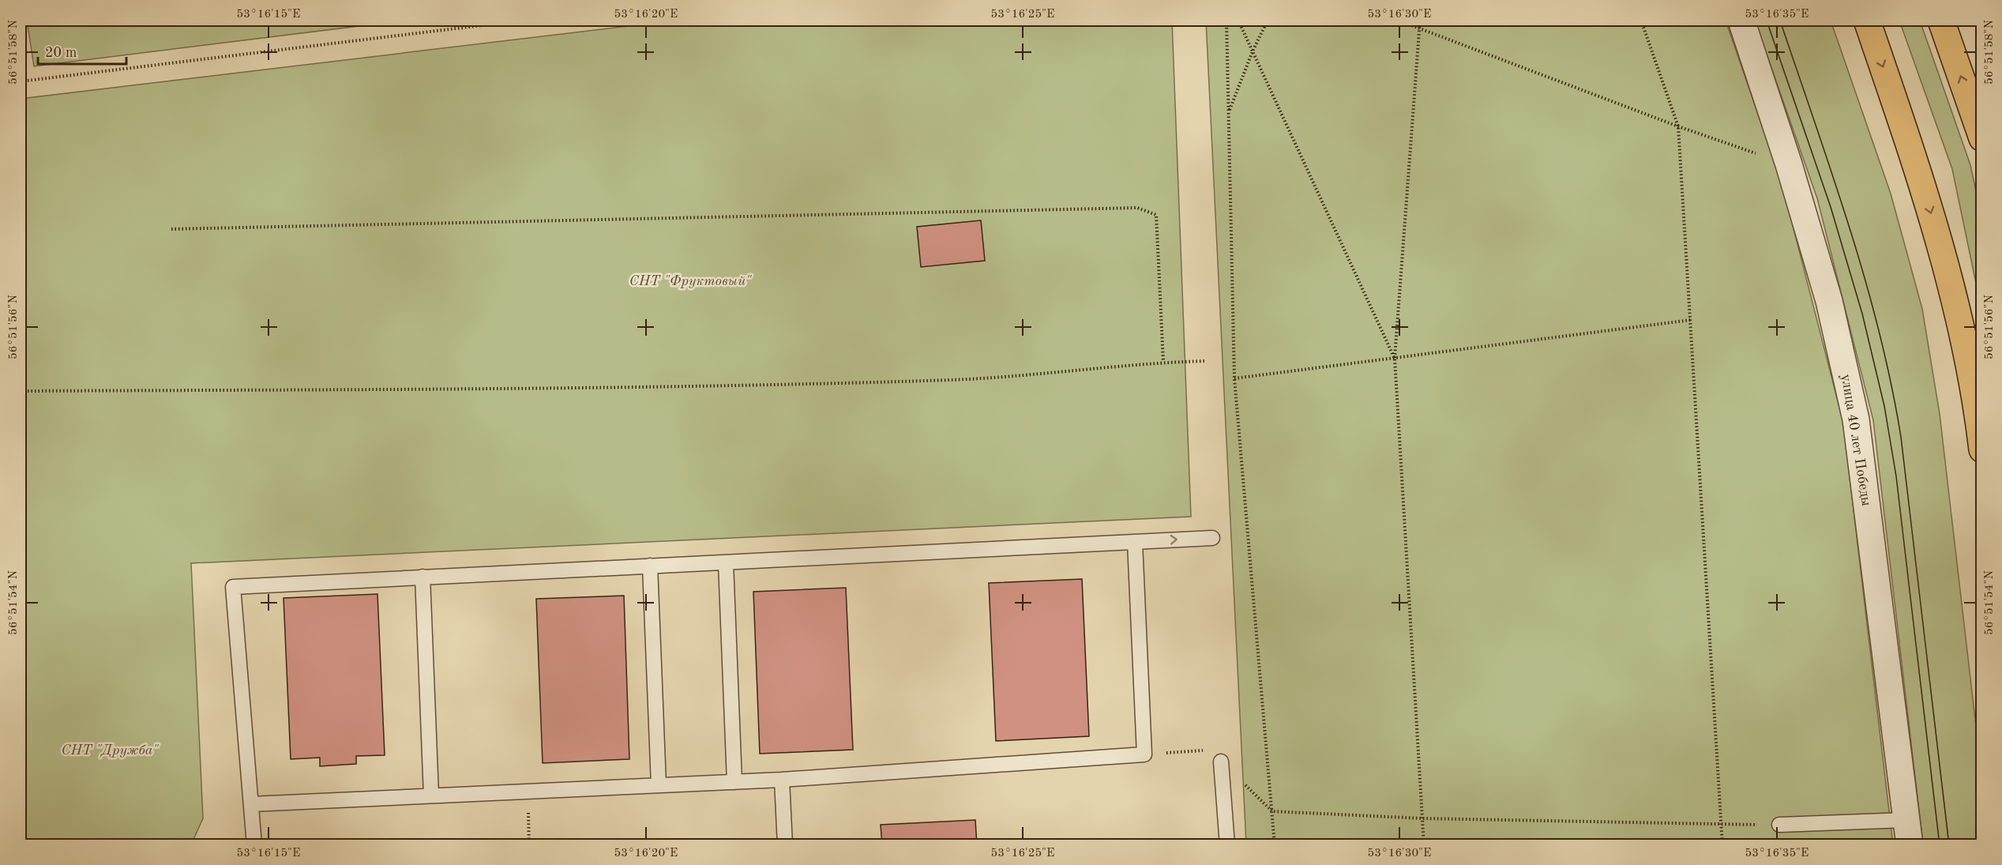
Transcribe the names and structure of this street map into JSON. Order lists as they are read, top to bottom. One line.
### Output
{"streets":{"street":["улица 40 лет Победы"]},"parks":["СНТ \"Фруктовый\"","СНТ \"Дружба\""],"scale_bar":"20 m","coordinates":["53°16'15\"E","53°16'20\"E","53°16'25\"E","53°16'30\"E","53°16'35\"E","56°51'58\"N","56°51'56\"N","56°51'54\"N"]}
